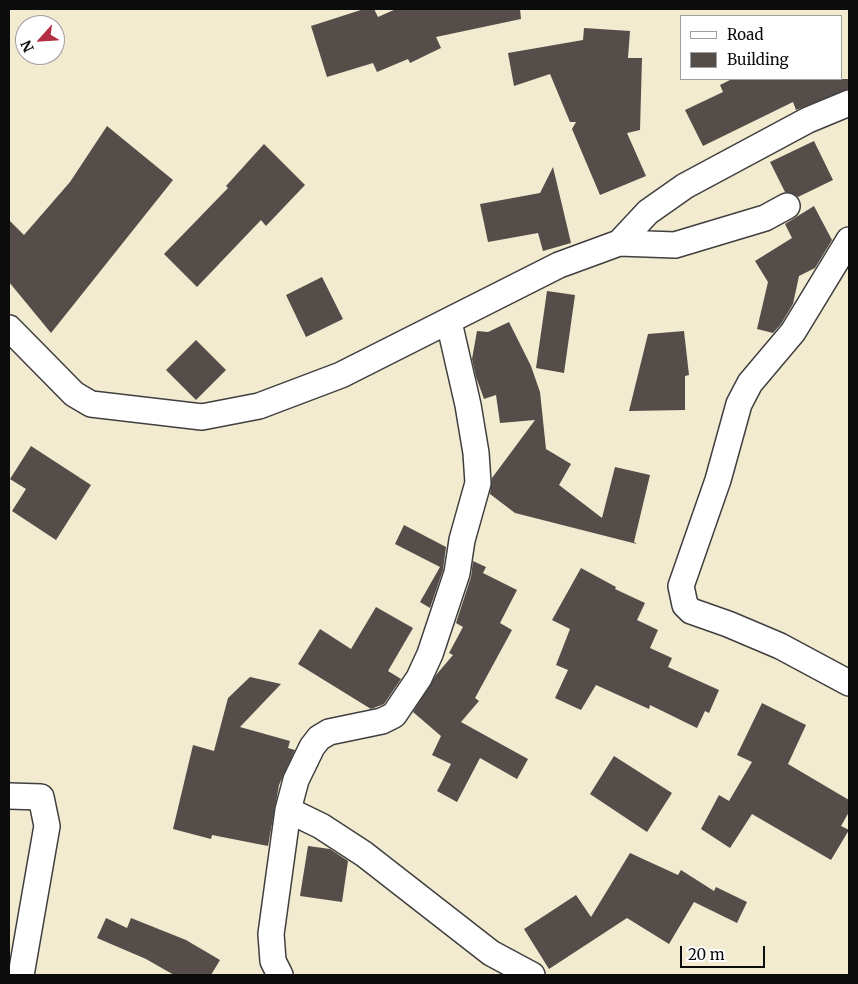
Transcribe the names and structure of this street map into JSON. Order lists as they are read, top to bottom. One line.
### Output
{"legend":["Road","Building"],"scale_bar":"20 m","north":"bottom left"}
